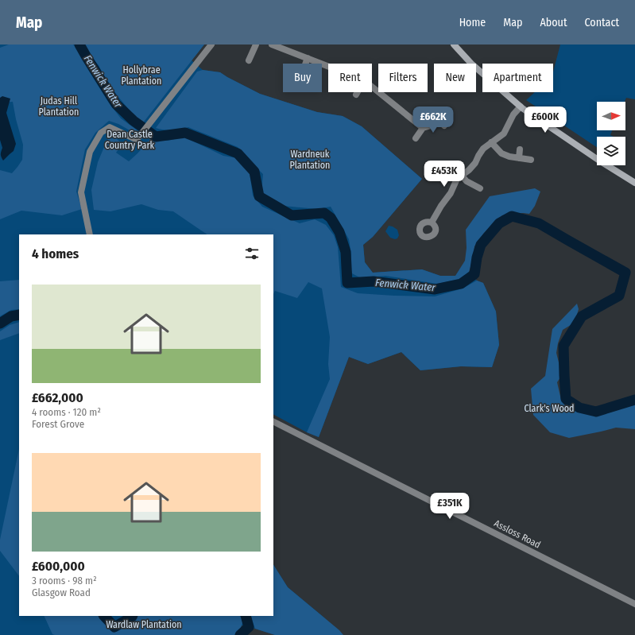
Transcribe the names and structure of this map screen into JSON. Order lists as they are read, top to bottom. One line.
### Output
{"streets":{"street":["Assloss Road"]},"water":["Fenwick Water"],"parks":["Hollybrae Plantation","Judas Hill Plantation","Dean Castle Country Park","Wardneuk Plantation","Clark's Wood","Wardlaw Plantation"],"north":"right","page":{"header":"Map","nav":["Home","Map","About","Contact"],"chip":["Buy","Rent","Filters","New","Apartment"],"price":["£662K","£600K","£453K","£351K"],"heading":"4 homes","list":[{"name":"£662,000","note":"4 rooms · 120 m² · Forest Grove"},{"name":"£600,000","note":"3 rooms · 98 m² · Glasgow Road"}]}}
